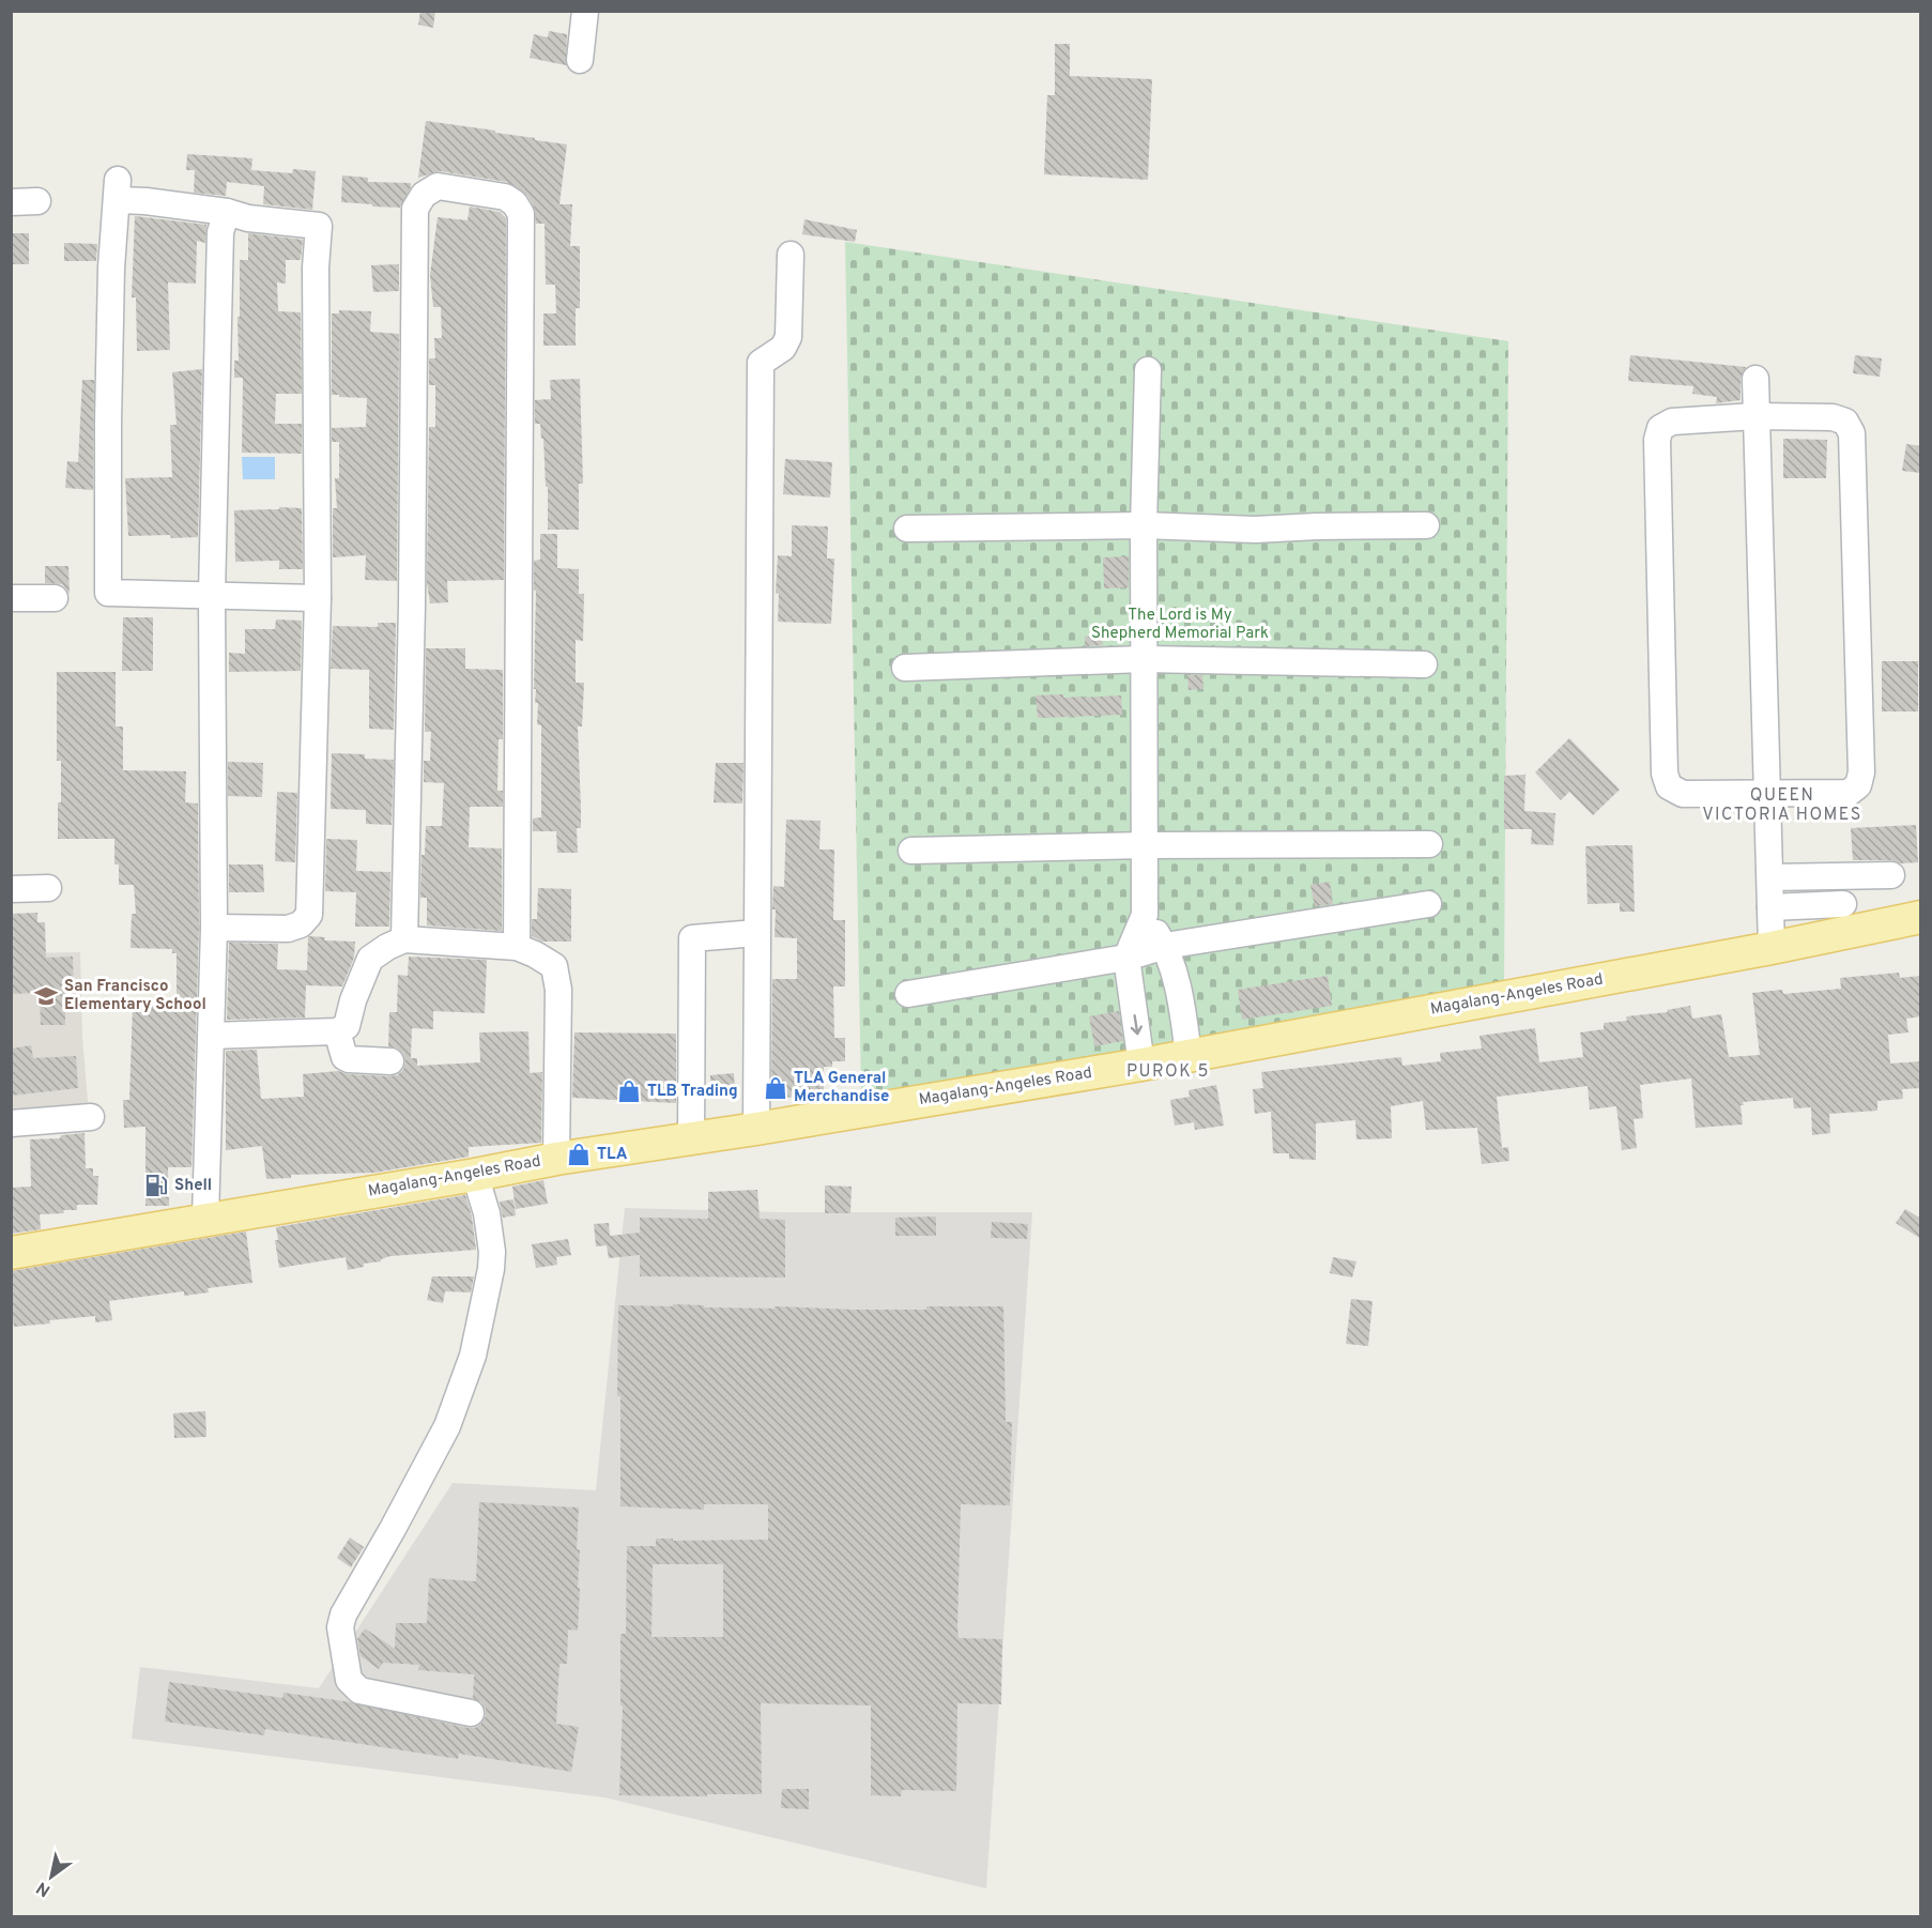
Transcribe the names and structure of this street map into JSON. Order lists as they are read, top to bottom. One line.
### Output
{"streets":{"main road":["Magalang-Angeles Road"]},"districts":["QUEEN VICTORIA HOMES","PUROK 5"],"parks":["The Lord is My Shepherd Memorial Park"],"places":{"school or university":["San Francisco Elementary School"],"shop":["TLA General Merchandise","TLB Trading","TLA"],"fuel station":["Shell"]},"north":"bottom left"}
